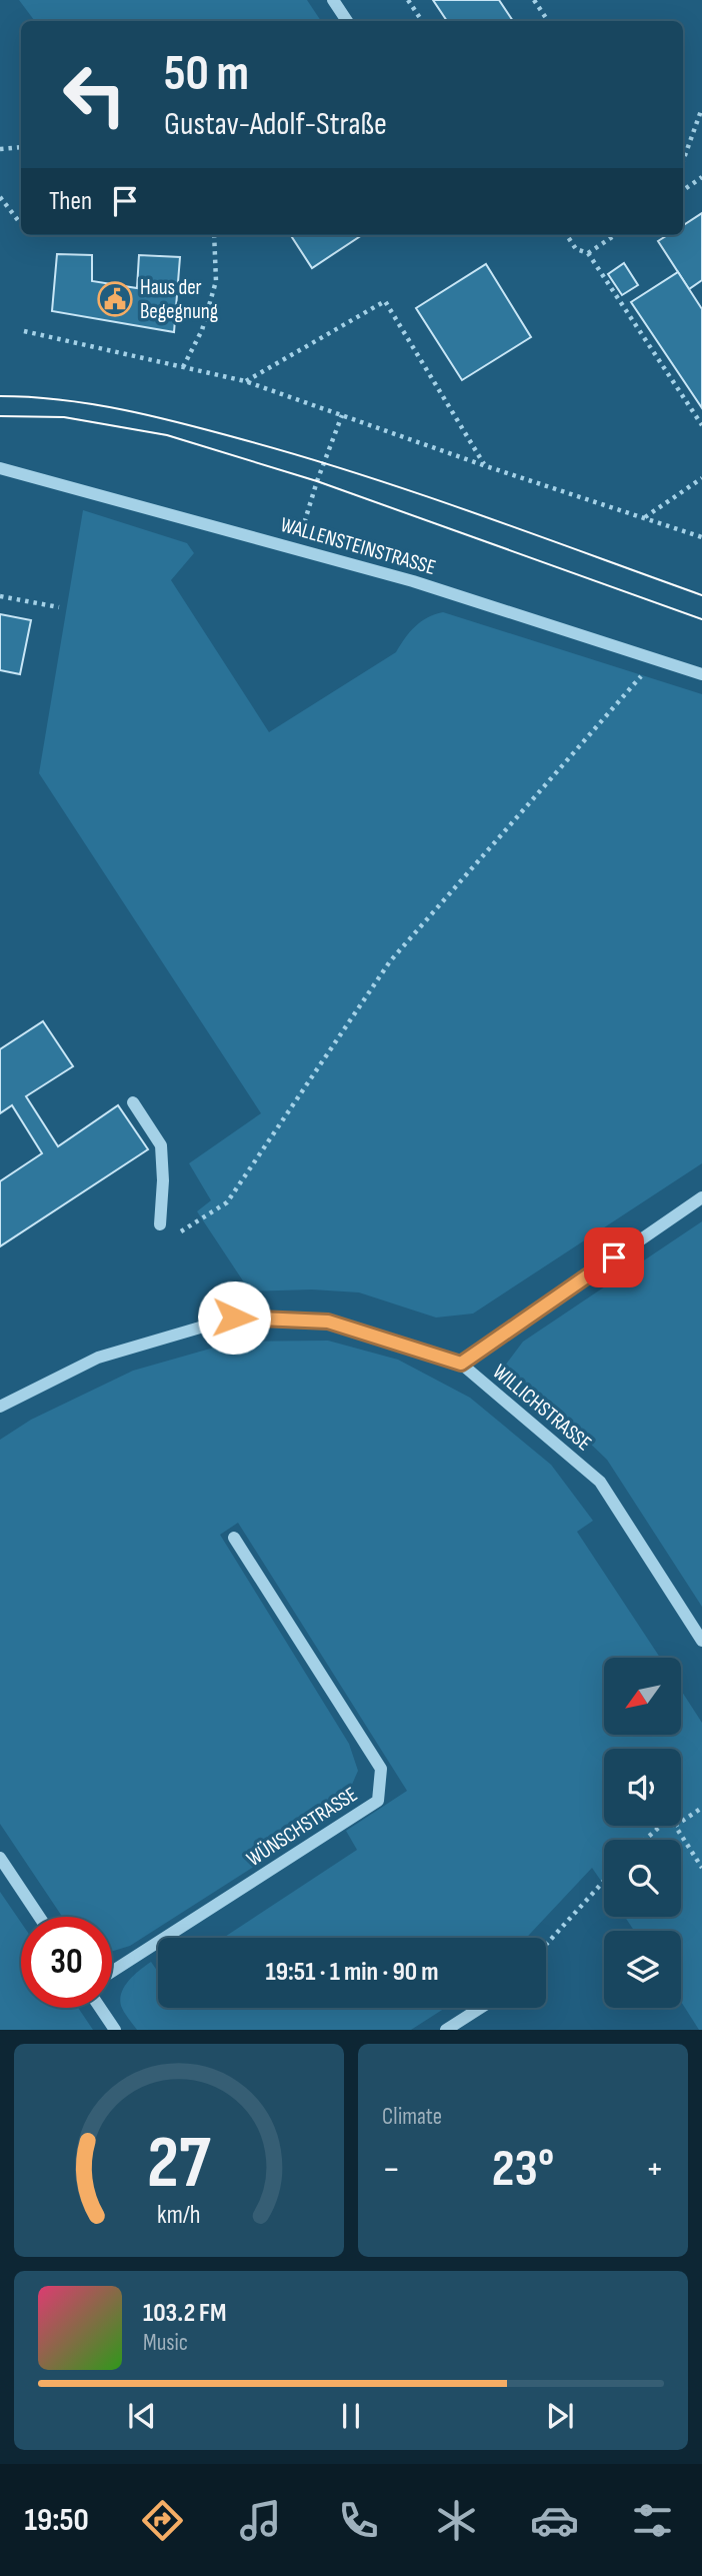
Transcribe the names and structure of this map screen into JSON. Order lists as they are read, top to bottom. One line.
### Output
{"streets":{"street":["WALLENSTEINSTRASSE","WILLICHSTRASSE","WÜNSCHSTRASSE"]},"places":{"public building":["Haus der Begegnung"]},"north":"bottom left","page":{"turn":["50 m","Gustav-Adolf-Straße"],"then":"Then","limit":"30","trip":"19:51 · 1 min · 90 m","tile":"Climate","heat":["−","23°","+"],"song":["103.2 FM","Music"],"tabs":"19:50","gauge":["27","km/h"]}}
